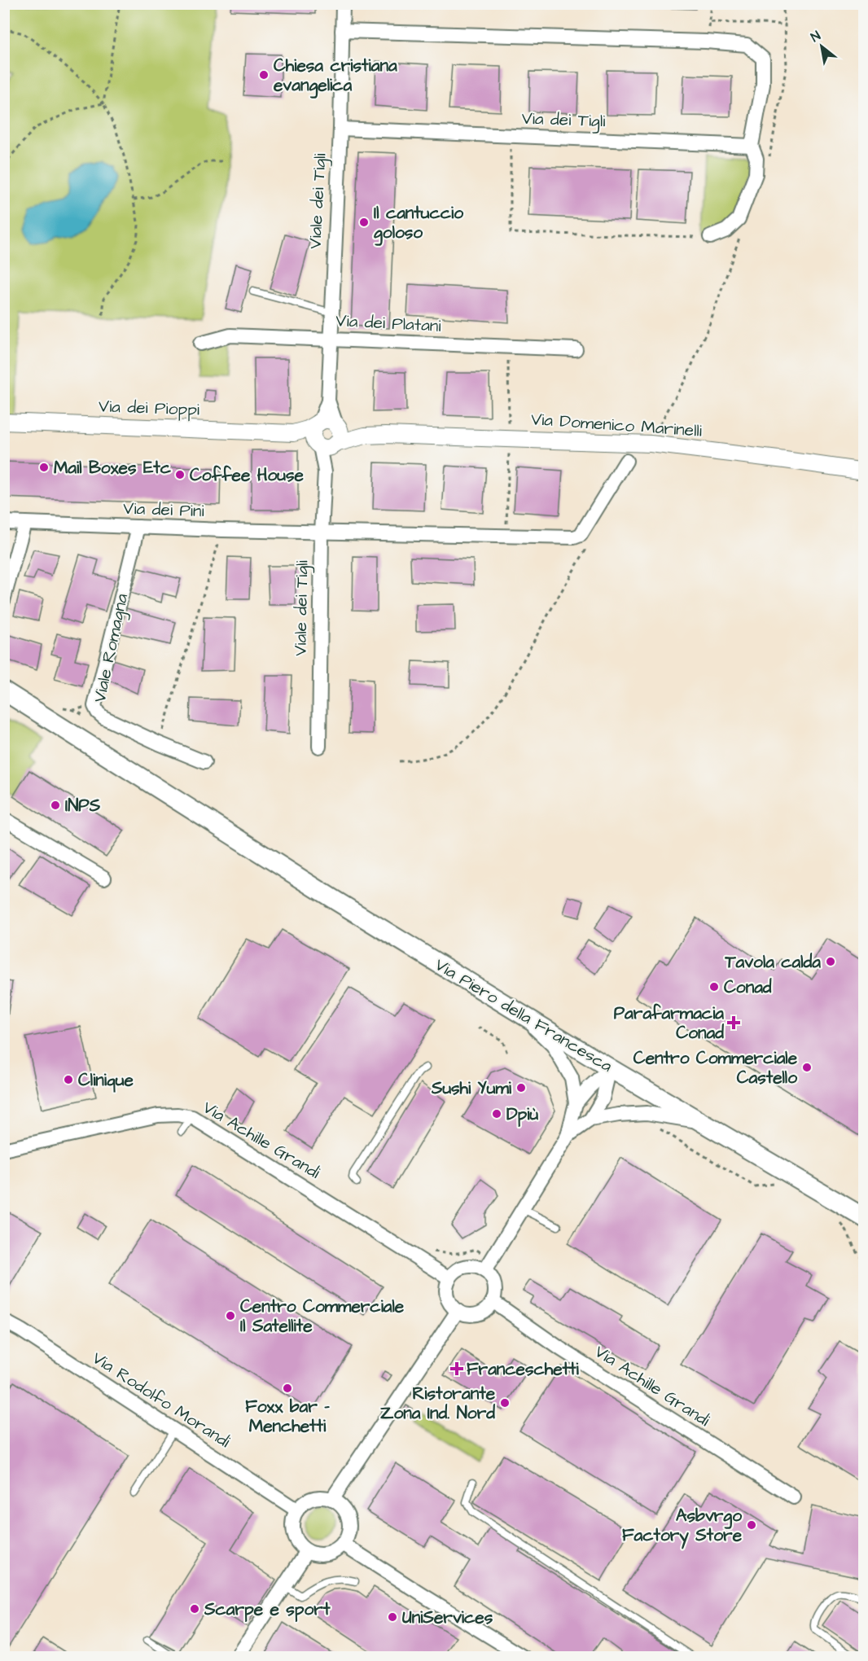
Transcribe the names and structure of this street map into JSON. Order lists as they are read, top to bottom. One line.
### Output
{"streets":{"main road":["Via Piero della Francesca"],"street":["Via dei Tigli","Viale dei Tigli","Via dei Platani","Via dei Pioppi","Via Domenico Marinelli","Via dei Pini","Viale Romagna","Via Achille Grandi","Via Rodolfo Morandi"]},"crossings":[["Via dei Tigli","Viale dei Tigli"],["Viale dei Tigli","Via dei Platani"],["Viale dei Tigli","Via dei Pioppi"],["Viale dei Tigli","Via Domenico Marinelli"],["Viale dei Tigli","Via dei Pini"],["Via dei Pioppi","Via Domenico Marinelli"],["Via dei Pini","Viale Romagna"]],"places":{"other":["Chiesa cristiana evangelica","Il cantuccio goloso","Mail Boxes Etc","Coffee House","INPS","Tavola calda","Conad","Centro Commerciale Castello","Clinique","Sushi Yumi","Dpiù","Centro Commerciale Il Satellite","Foxx bar - Menchetti","Ristorante Zona Ind. Nord","Asbvrgo Factory Store","Scarpe e sport","UniServices"],"health":["Parafarmacia Conad","Franceschetti"]},"north":"top left"}
